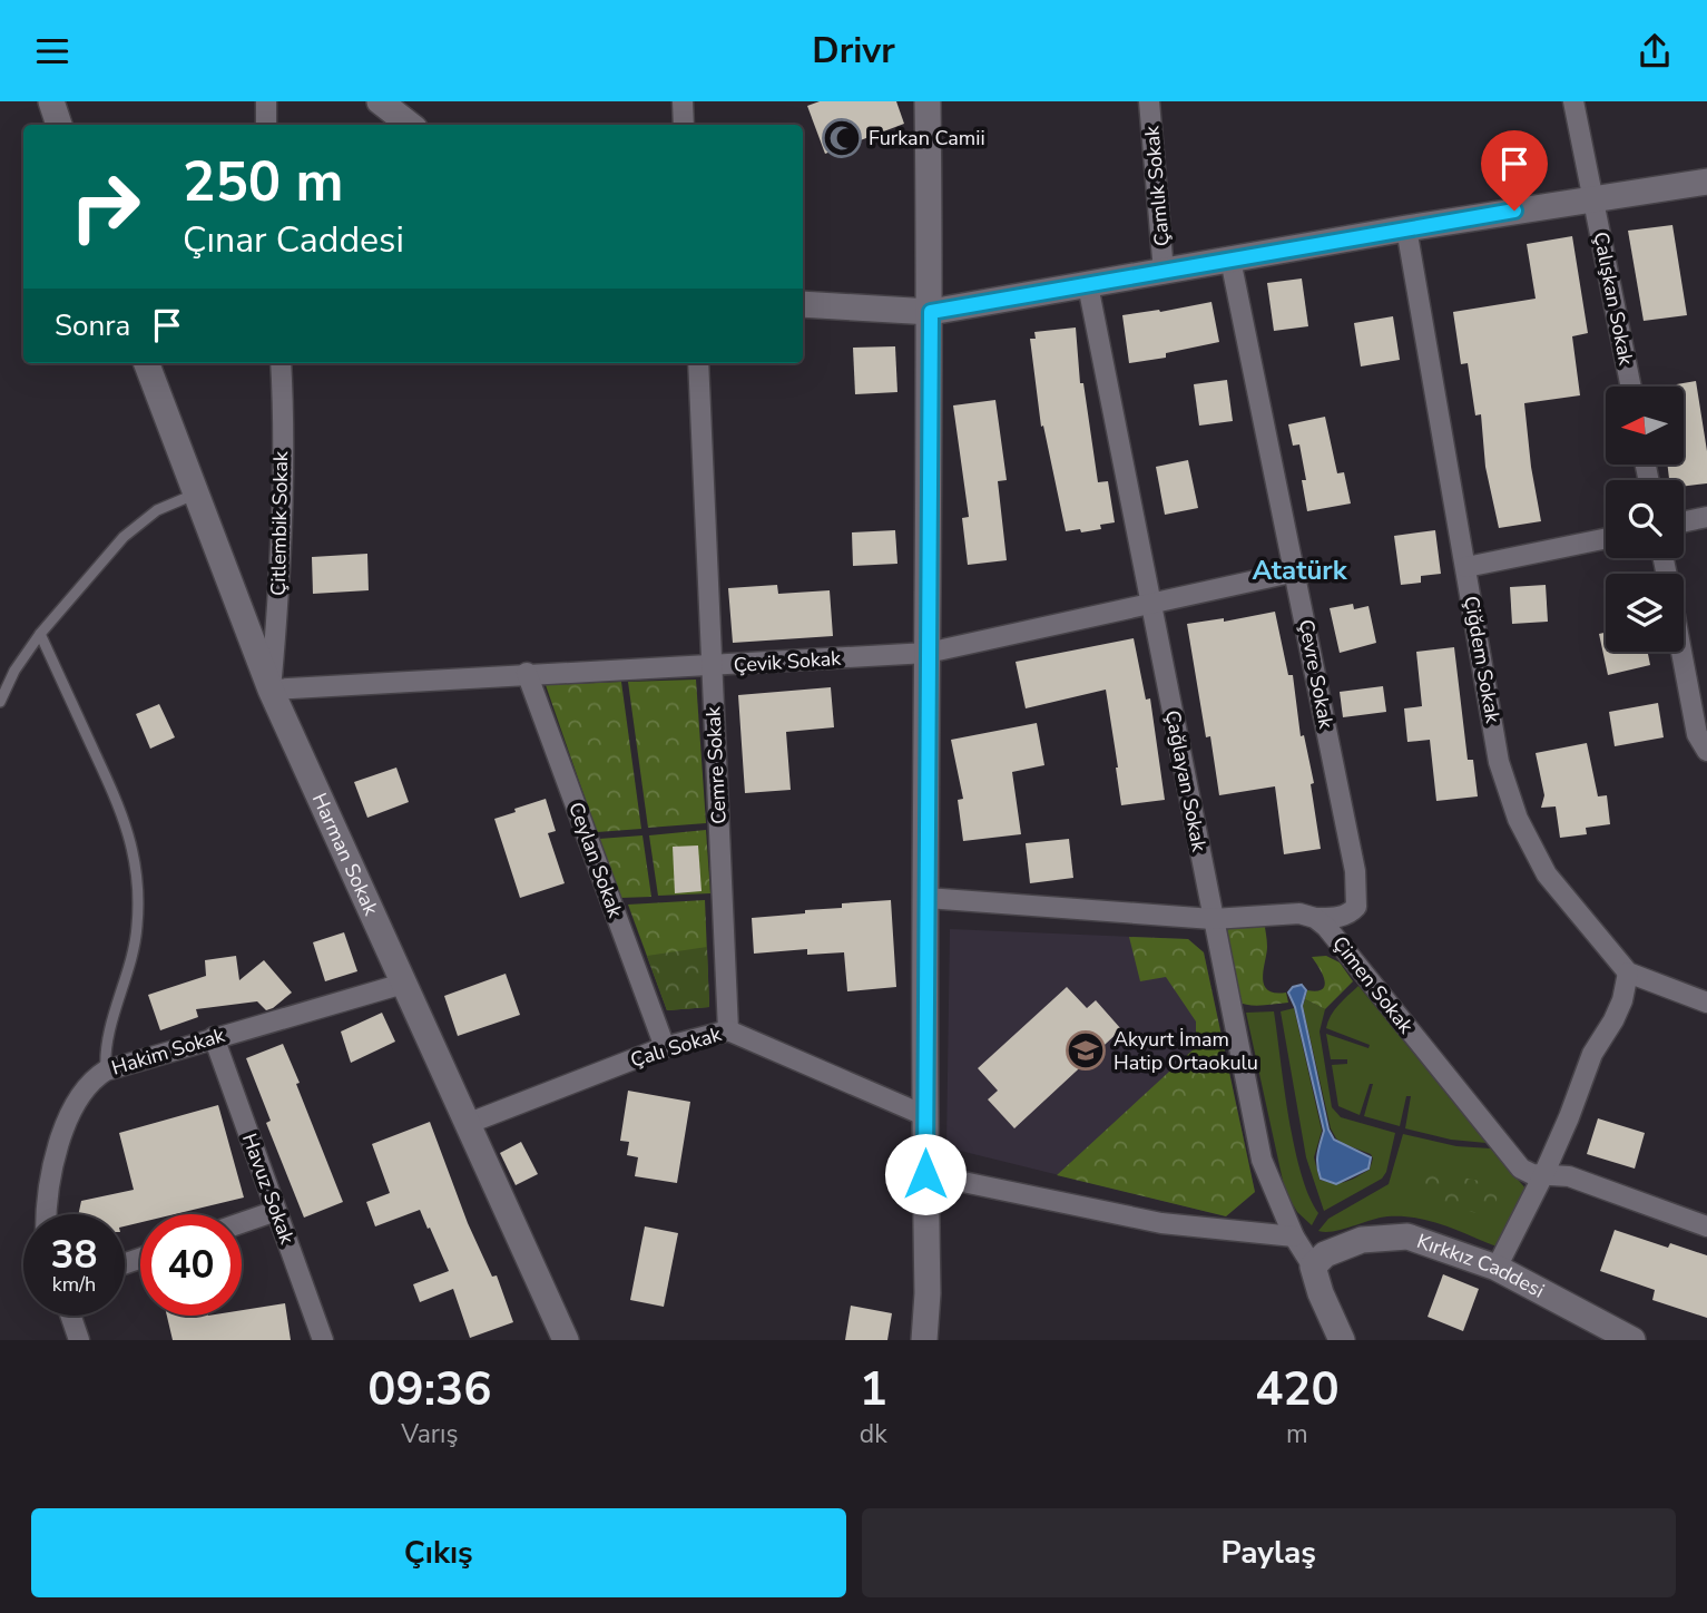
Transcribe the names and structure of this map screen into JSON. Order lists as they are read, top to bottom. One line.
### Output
{"streets":{"street":["Çamlık Sokak","Çalışkan Sokak","Çitlembik Sokak","Çiğdem Sokak","Çevik Sokak","Çevre Sokak","Cemre Sokak","Çağlayan Sokak","Harman Sokak","Ceylan Sokak","Çimen Sokak","Çalı Sokak","Hakim Sokak","Havuz Sokak","Kırkkız Caddesi"]},"crossings":[["Çitlembik Sokak","Çevik Sokak"],["Çitlembik Sokak","Harman Sokak"],["Çevik Sokak","Çevre Sokak"],["Çevik Sokak","Cemre Sokak"],["Çevik Sokak","Çağlayan Sokak"],["Çevik Sokak","Harman Sokak"],["Çevik Sokak","Ceylan Sokak"],["Çevre Sokak","Çimen Sokak"],["Cemre Sokak","Çalı Sokak"],["Çağlayan Sokak","Kırkkız Caddesi"],["Harman Sokak","Çalı Sokak"],["Harman Sokak","Hakim Sokak"],["Ceylan Sokak","Çalı Sokak"],["Hakim Sokak","Havuz Sokak"]],"districts":["Atatürk"],"places":{"mosque":["Furkan Camii"],"school or university":["Akyurt İmam Hatip Ortaokulu"]},"north":"left","page":{"header":"Drivr","turn":["250 m","Çınar Caddesi"],"then":"Sonra","speed":"38 km/h","limit":"40","eta":["09:36","Varış","1","dk","420","m"],"buttons":["Çıkış","Paylaş"]}}
